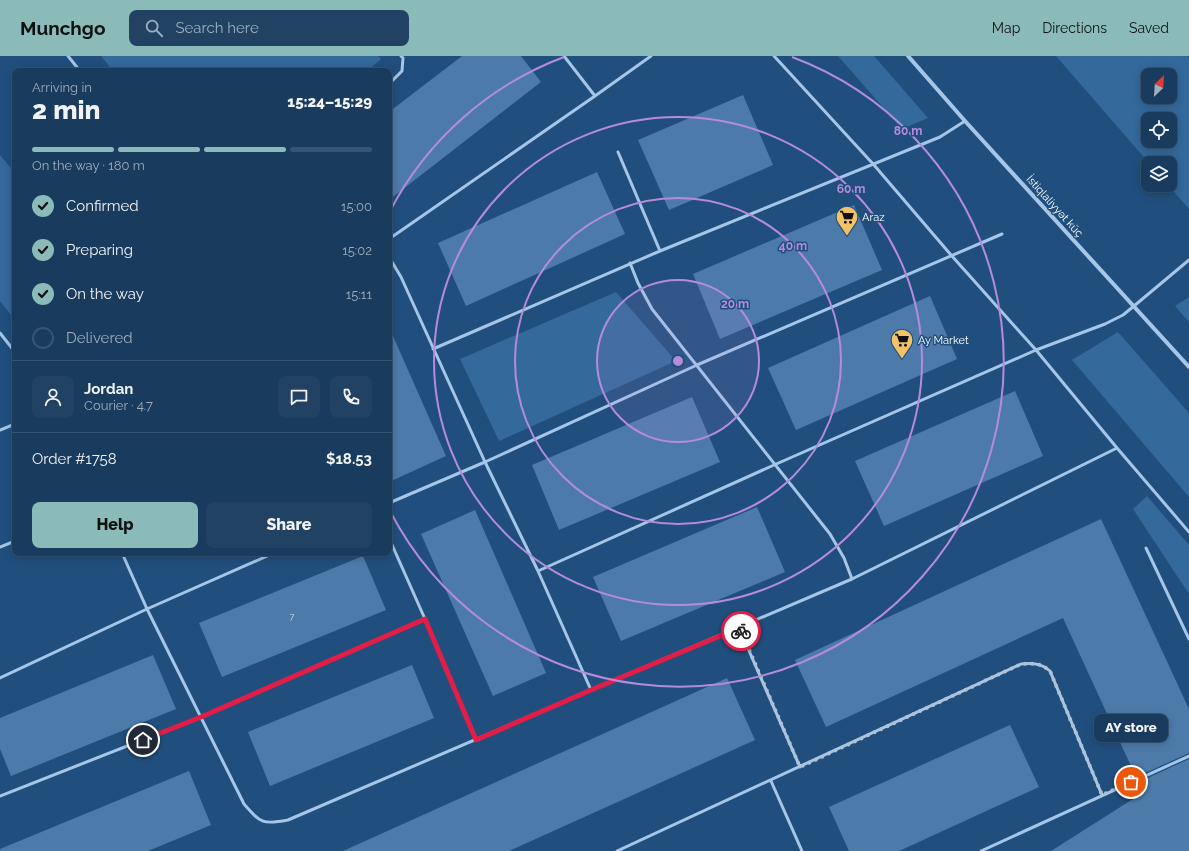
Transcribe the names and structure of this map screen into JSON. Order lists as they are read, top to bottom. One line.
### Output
{"streets":{"street":["İstiqlaliyyət küç"]},"places":{"supermarket":["Araz","Ay Market"],"other":["AY store"]},"house_numbers":["7"],"north":"top right","page":{"header":"Munchgo","search":"Search here","nav":["Map","Directions","Saved"],"heading":["2 min","Arriving in","15:24–15:29"],"panel":["Jordan","Courier · 4.7","Order #1758","$18.53"],"bar":"On the way · 180 m","list":[["Confirmed","15:00"],["Preparing","15:02"],["On the way","15:11"],"Delivered"],"buttons":["Help","Share"],"bubble":"AY store"},"rings":["80 m","60 m","40 m","20 m"]}
